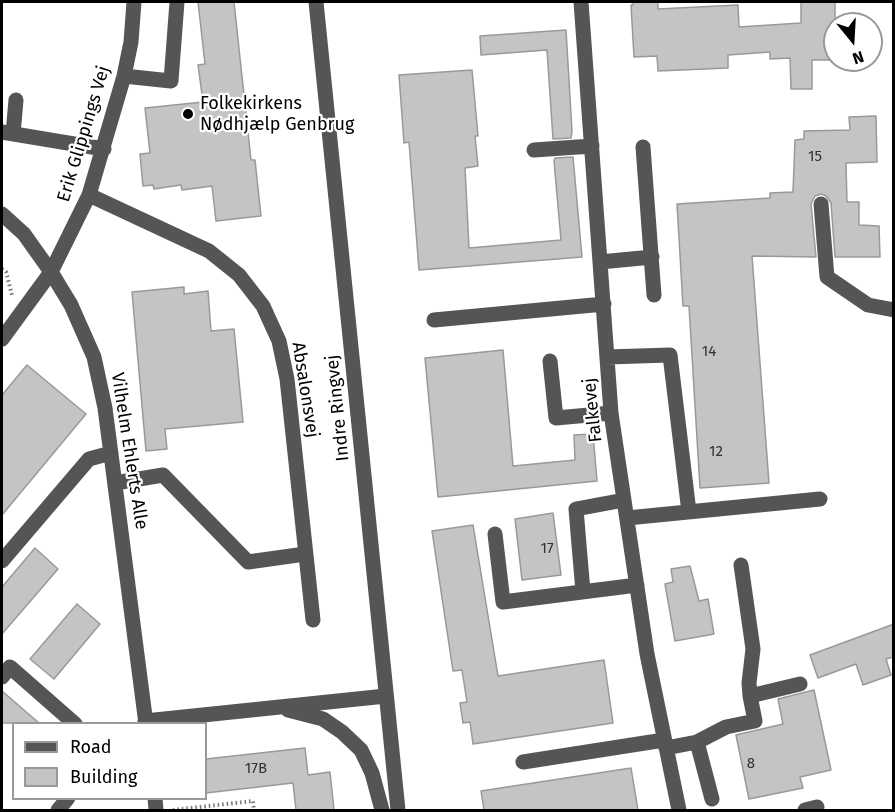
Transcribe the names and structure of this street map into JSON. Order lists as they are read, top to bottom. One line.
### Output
{"streets":{"street":["Erik Glippings Vej","Absalonsvej","Indre Ringvej","Falkevej","Vilhelm Ehlerts Alle"]},"crossings":[["Erik Glippings Vej","Absalonsvej"],["Erik Glippings Vej","Vilhelm Ehlerts Alle"],["Indre Ringvej","Vilhelm Ehlerts Alle"]],"places":["Folkekirkens Nødhjælp Genbrug"],"house_numbers":["15","14","12","17","8","17B"],"legend":["Road","Building"],"north":"bottom"}
